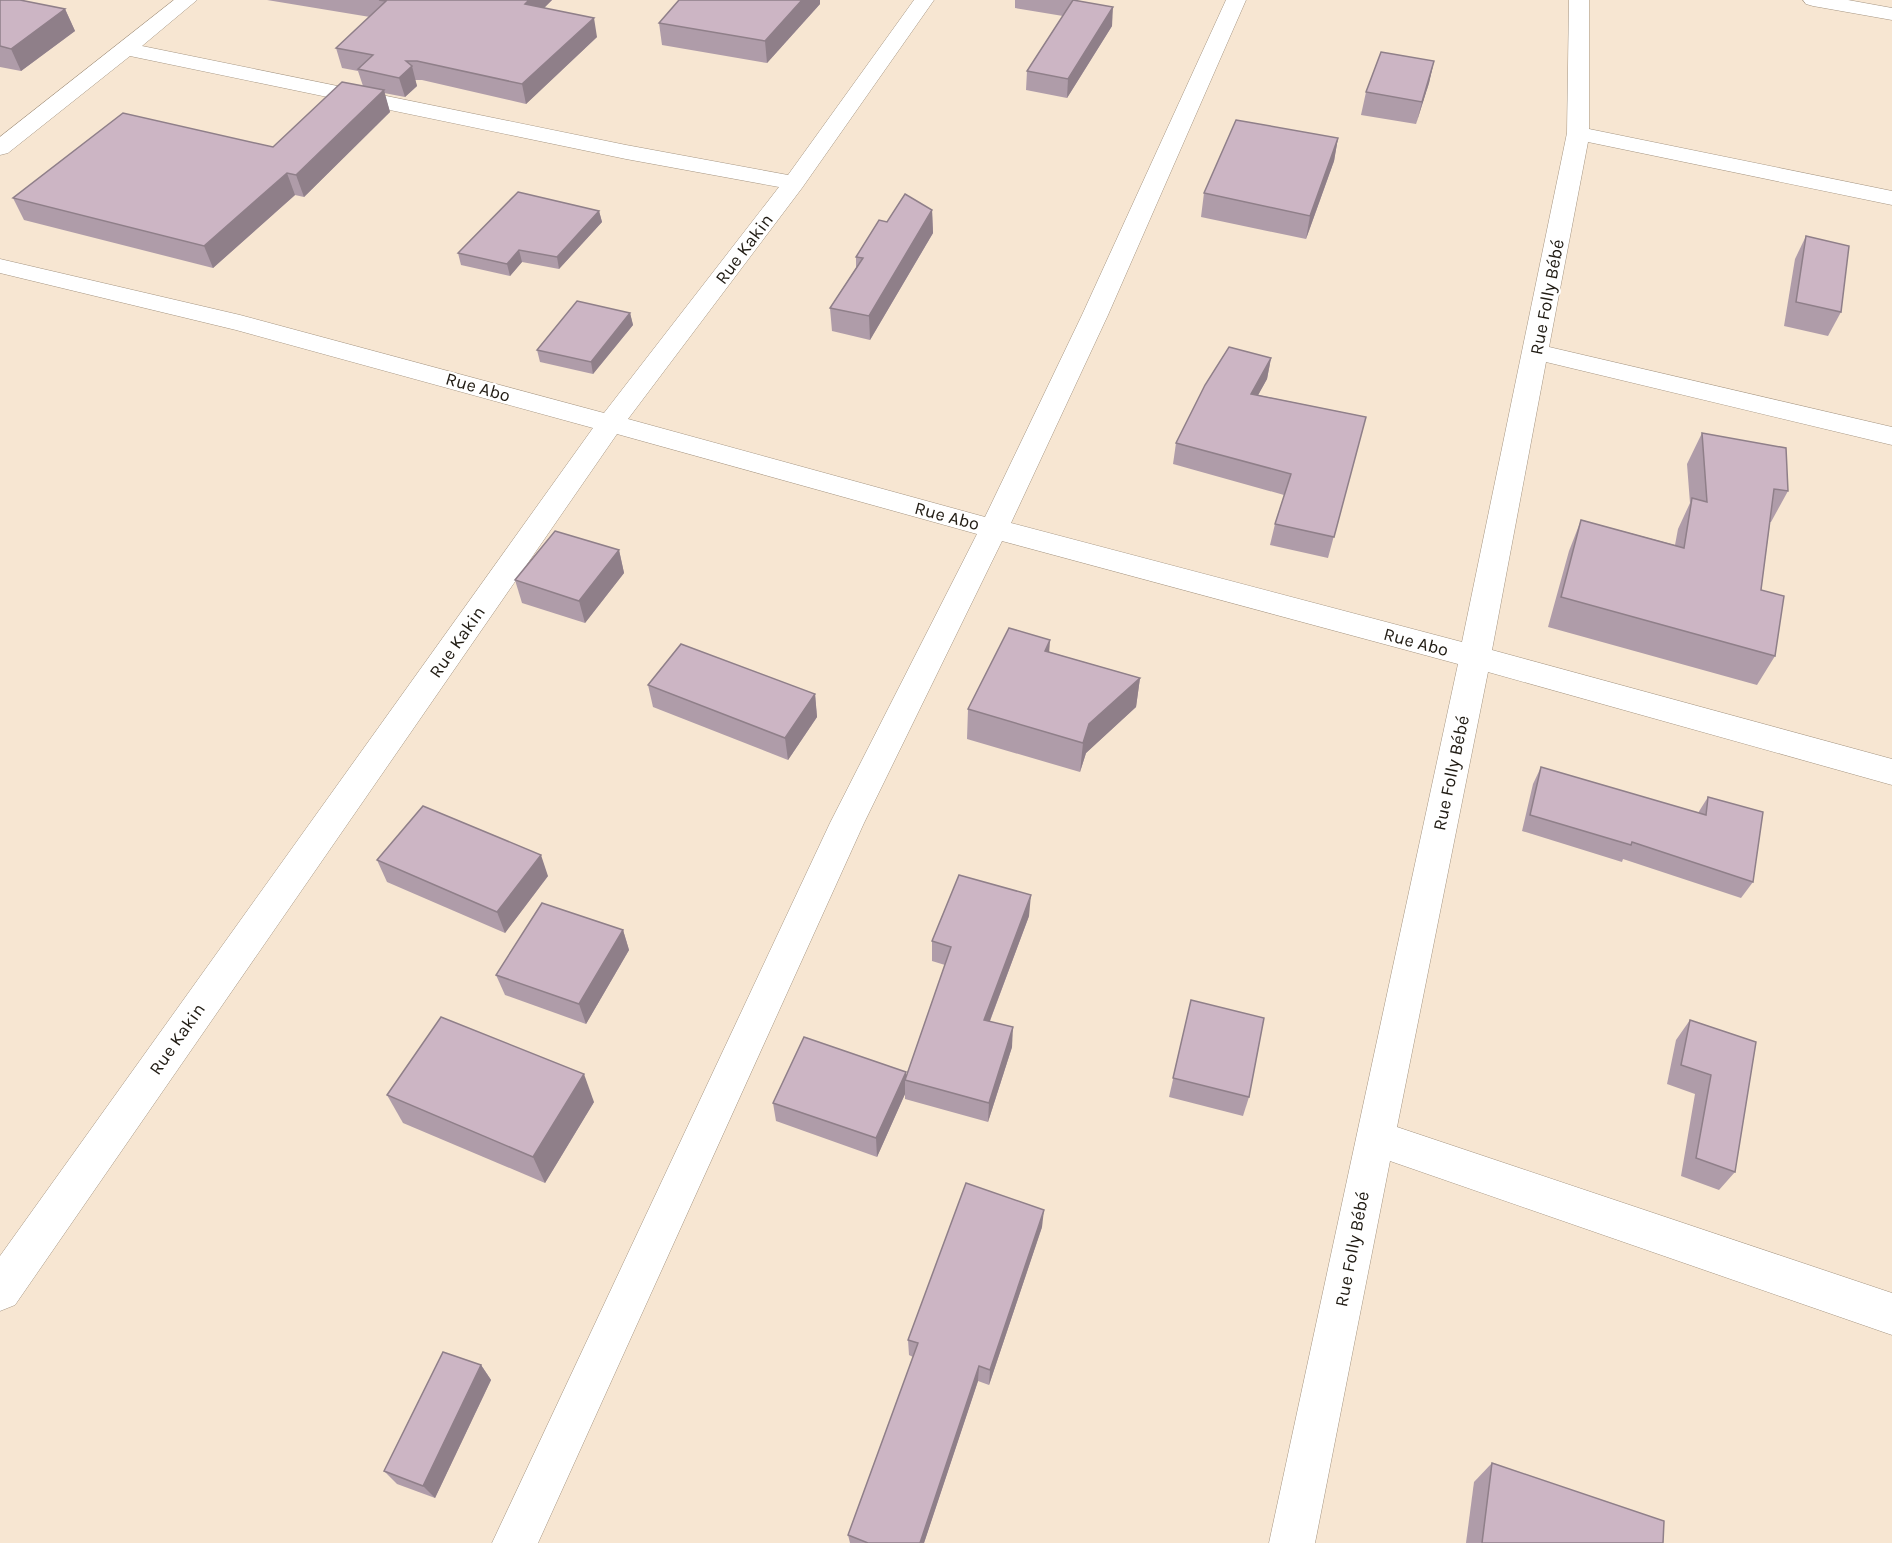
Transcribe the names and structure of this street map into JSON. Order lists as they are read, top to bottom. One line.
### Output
{"streets":{"street":["Rue Kakin","Rue Folly Bébé","Rue Abo"]},"crossings":[["Rue Kakin","Rue Abo"],["Rue Folly Bébé","Rue Abo"]]}
